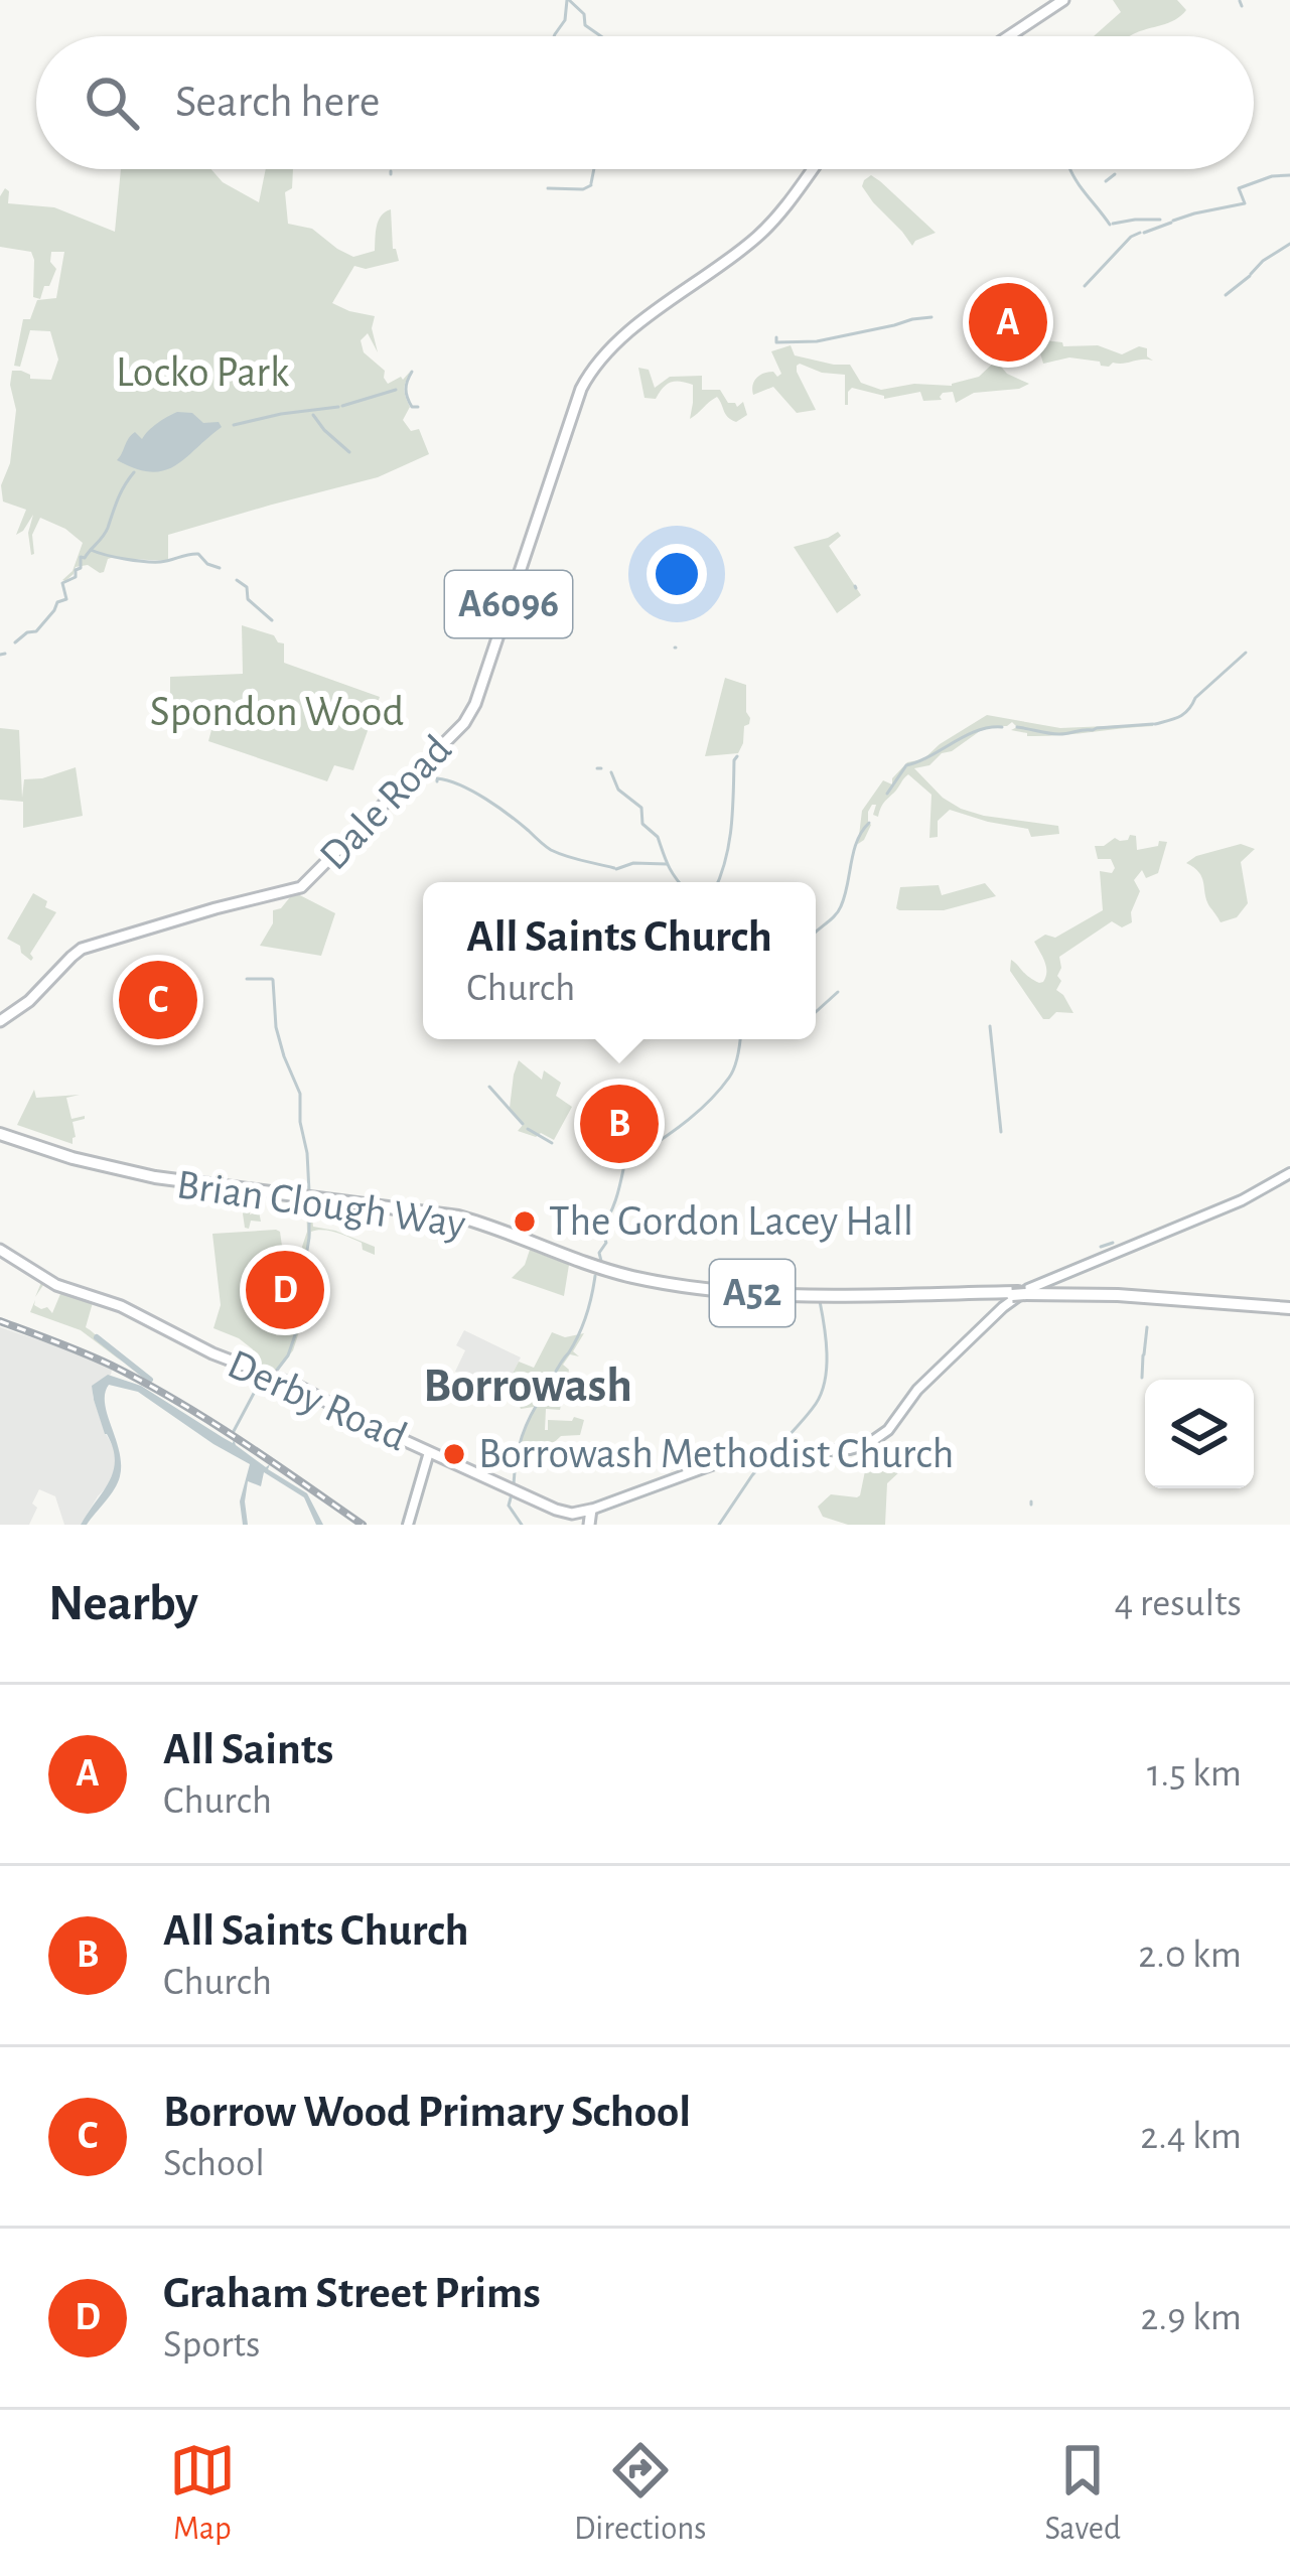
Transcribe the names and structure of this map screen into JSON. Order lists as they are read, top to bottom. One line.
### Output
{"streets":{"highway":["Brian Clough Way","A52"],"main road":["A6096","Dale Road","Derby Road"]},"districts":["Borrowash"],"parks":["Locko Park","Spondon Wood"],"places":["The Gordon Lacey Hall","Borrowash Methodist Church"],"page":{"search":"Search here","pins":["A","C","B","D"],"popup":["All Saints Church","Church"],"heading":["Nearby","4 results"],"list":[{"mark":"A","name":"All Saints","note":"Church","value":"1.5 km"},{"mark":"B","name":"All Saints Church","note":"Church","value":"2.0 km"},{"mark":"C","name":"Borrow Wood Primary School","note":"School","value":"2.4 km"},{"mark":"D","name":"Graham Street Prims","note":"Sports","value":"2.9 km"}],"nav":["Map","Directions","Saved"]}}
